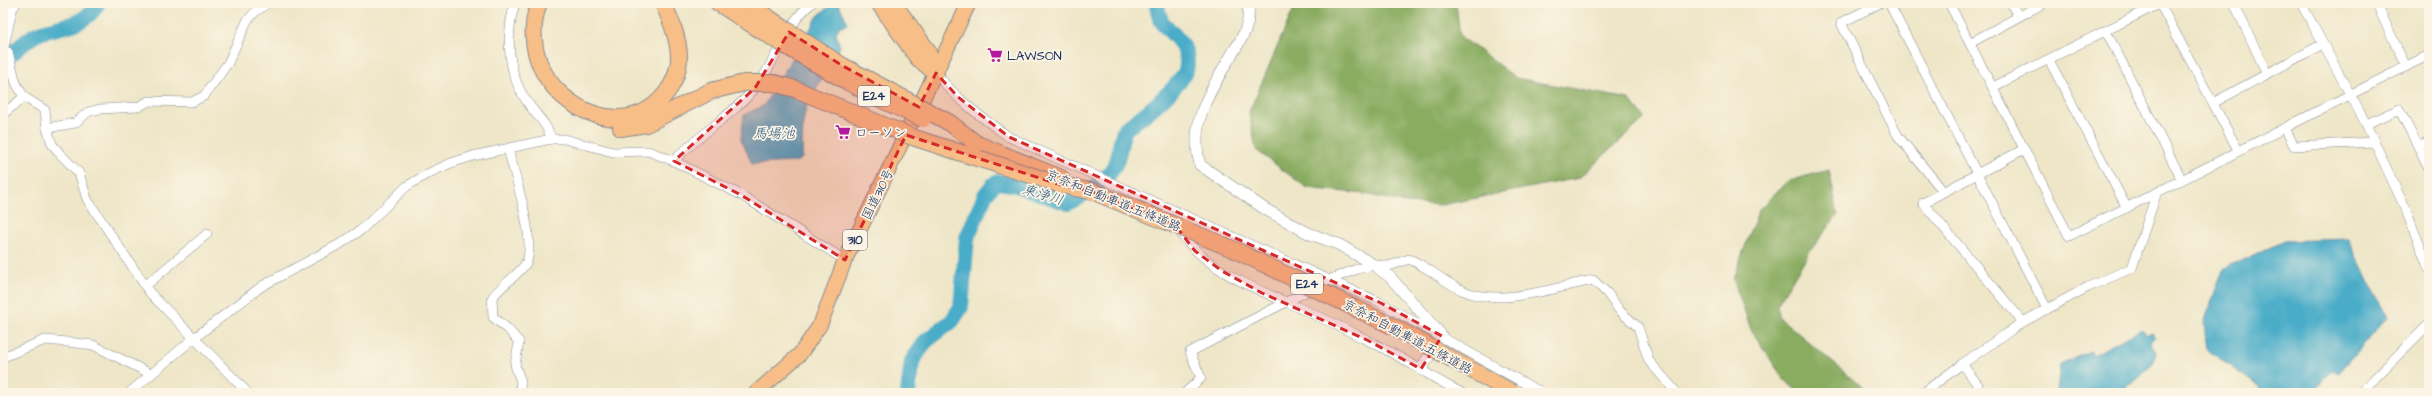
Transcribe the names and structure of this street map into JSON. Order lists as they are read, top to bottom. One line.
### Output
{"streets":{"highway":["E24","国道310号","京奈和自動車道;五條道路","310"]},"water":["馬場池","東浄川"],"places":{"supermarket":["LAWSON","ローソン"]}}
